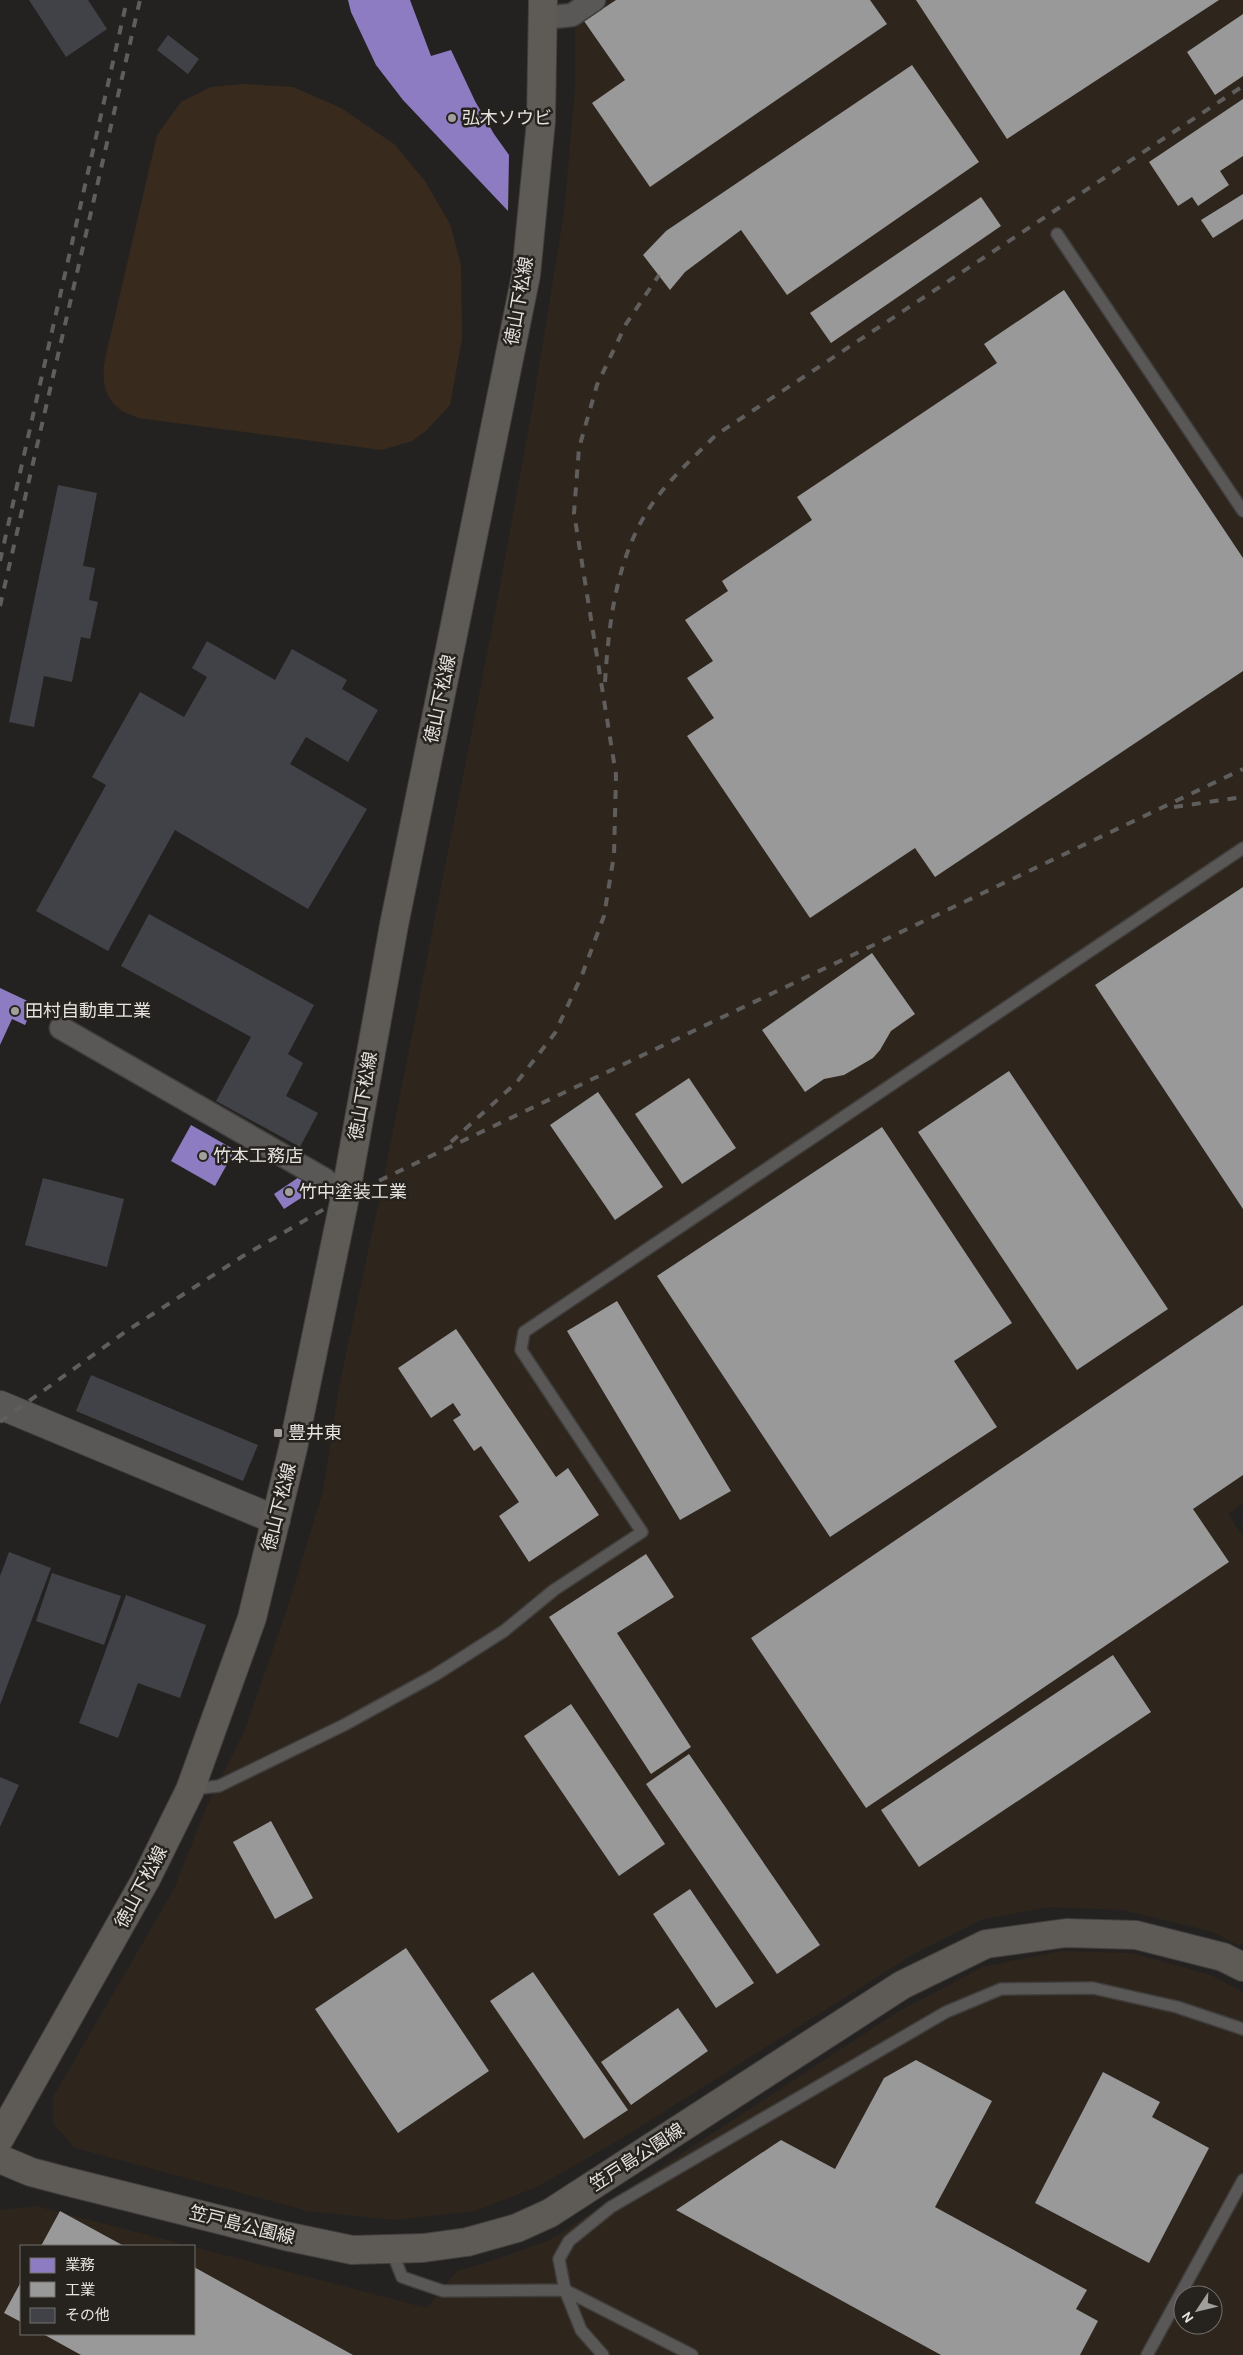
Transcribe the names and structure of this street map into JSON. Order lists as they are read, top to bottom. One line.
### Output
{"streets":{"main road":["徳山下松線","笠戸島公園線"]},"places":{"other":["弘木ソウビ","田村自動車工業","竹本工務店","竹中塗装工業"],"transit":["豊井東"]},"legend":["業務","工業","その他"],"north":"bottom left"}
